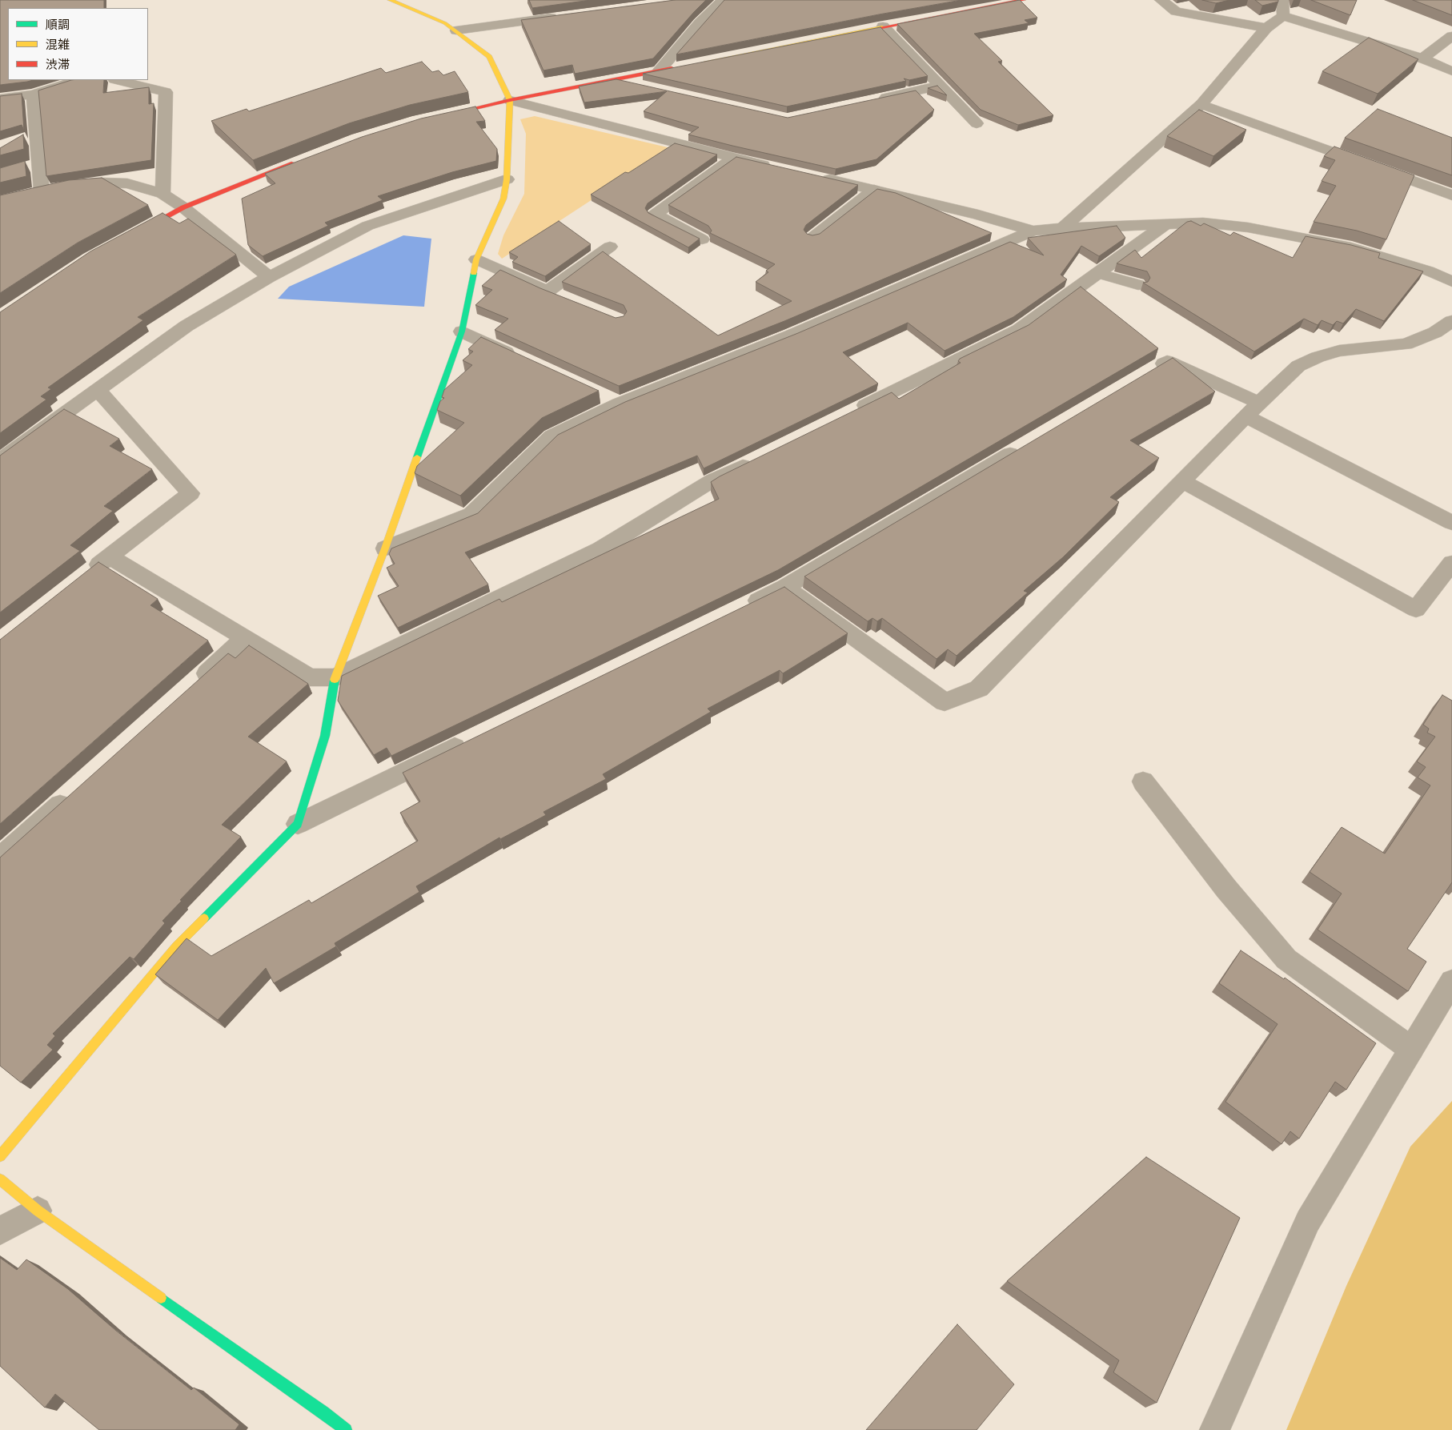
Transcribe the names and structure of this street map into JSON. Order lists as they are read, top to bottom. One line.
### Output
{"legend":["順調","混雑","渋滞"]}
